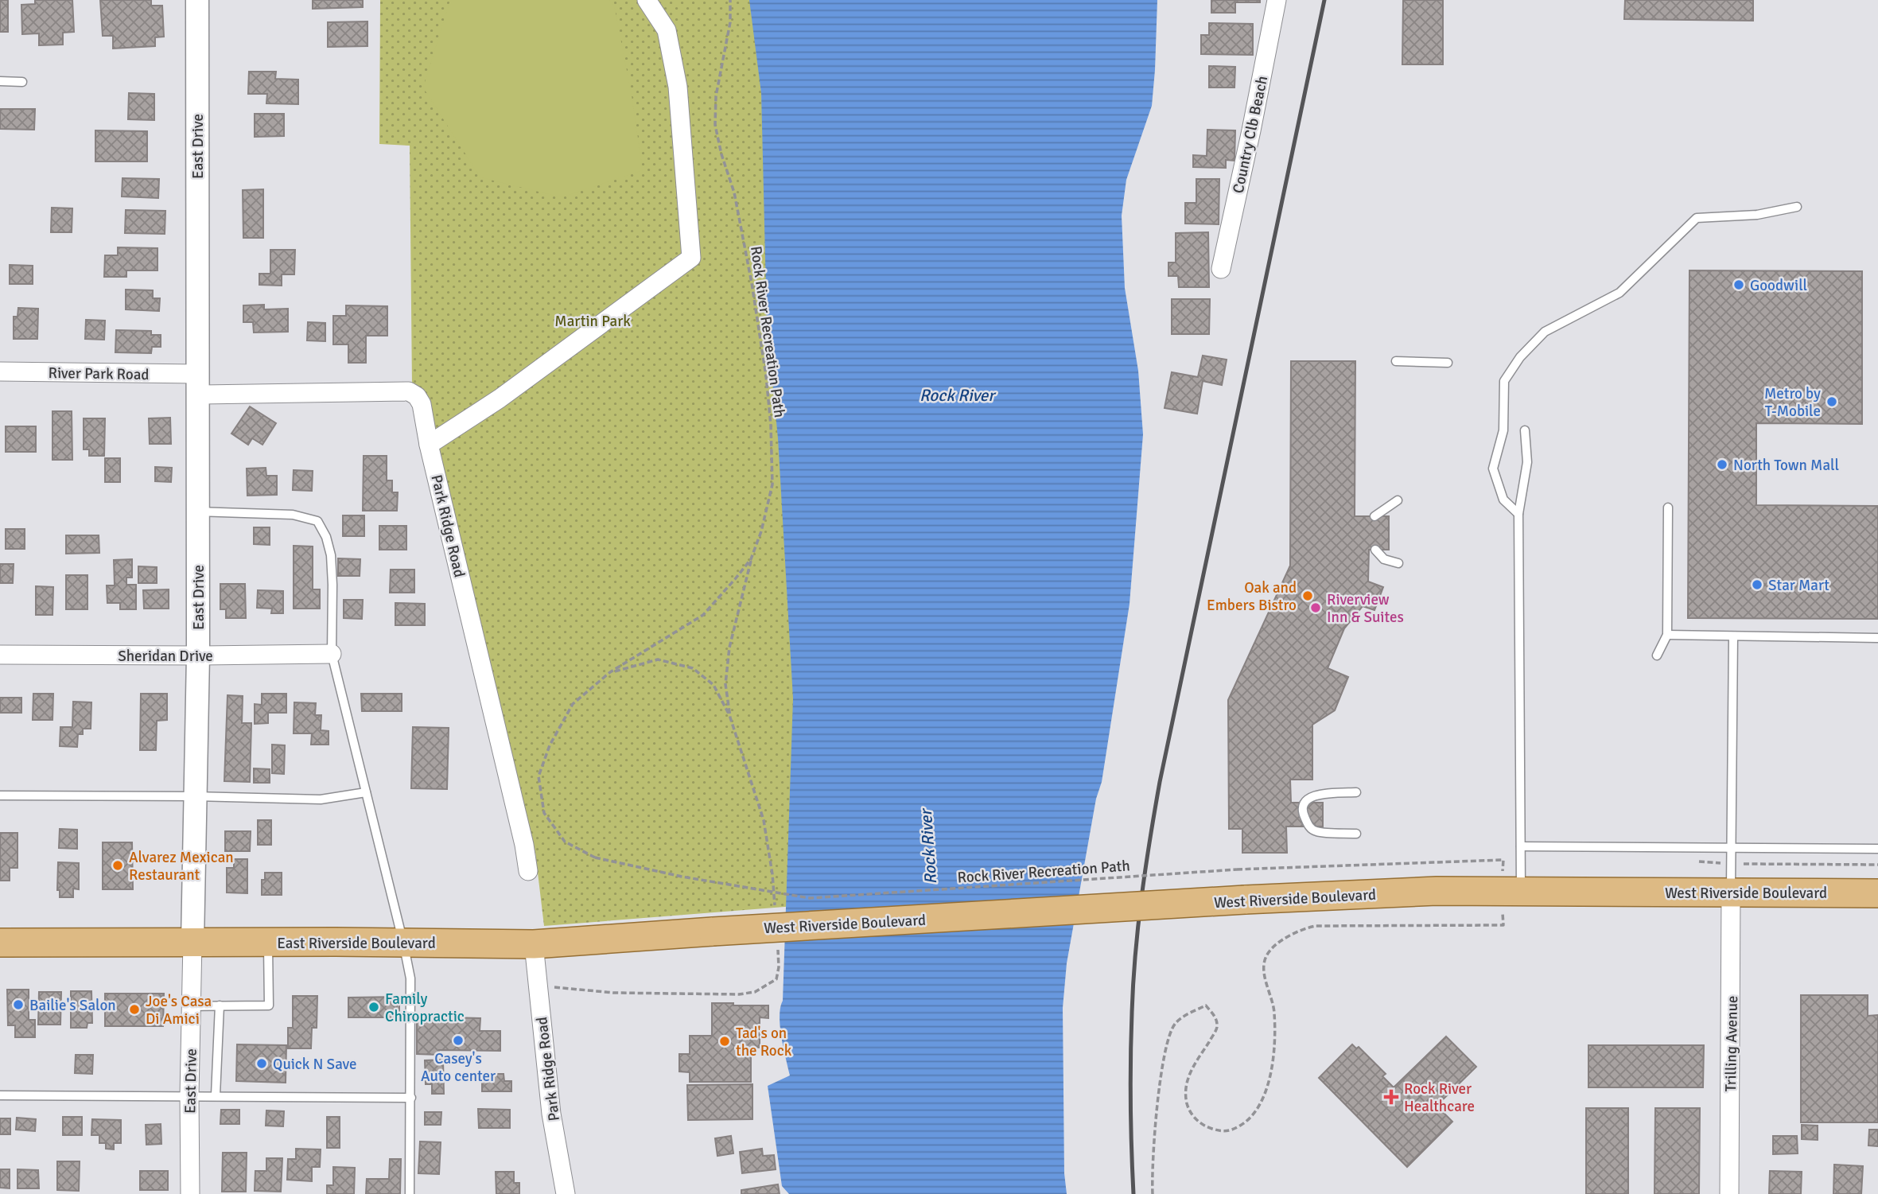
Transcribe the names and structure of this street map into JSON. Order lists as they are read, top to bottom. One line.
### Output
{"streets":{"main road":["West Riverside Boulevard","East Riverside Boulevard"],"street":["Country Clb Beach","East Drive","River Park Road","Park Ridge Road","Sheridan Drive","Trilling Avenue"],"path":["Rock River Recreation Path"]},"crossings":[["East Drive","River Park Road"],["East Drive","Park Ridge Road"],["East Drive","Sheridan Drive"],["East Drive","East Riverside Boulevard"],["Rock River Recreation Path","West Riverside Boulevard"],["River Park Road","Park Ridge Road"],["Park Ridge Road","East Riverside Boulevard"],["West Riverside Boulevard","East Riverside Boulevard"],["West Riverside Boulevard","Trilling Avenue"]],"water":["Rock River"],"parks":["Martin Park"],"places":{"other":["Goodwill","Metro by T-Mobile","North Town Mall","Star Mart","Oak and Embers Bistro","Riverview Inn & Suites","Alvarez Mexican Restaurant","Bailie's Salon","Family Chiropractic","Joe's Casa Di Amici","Casey's Auto center","Tad's on the Rock","Quick N Save"],"health":["Rock River Healthcare"]}}
